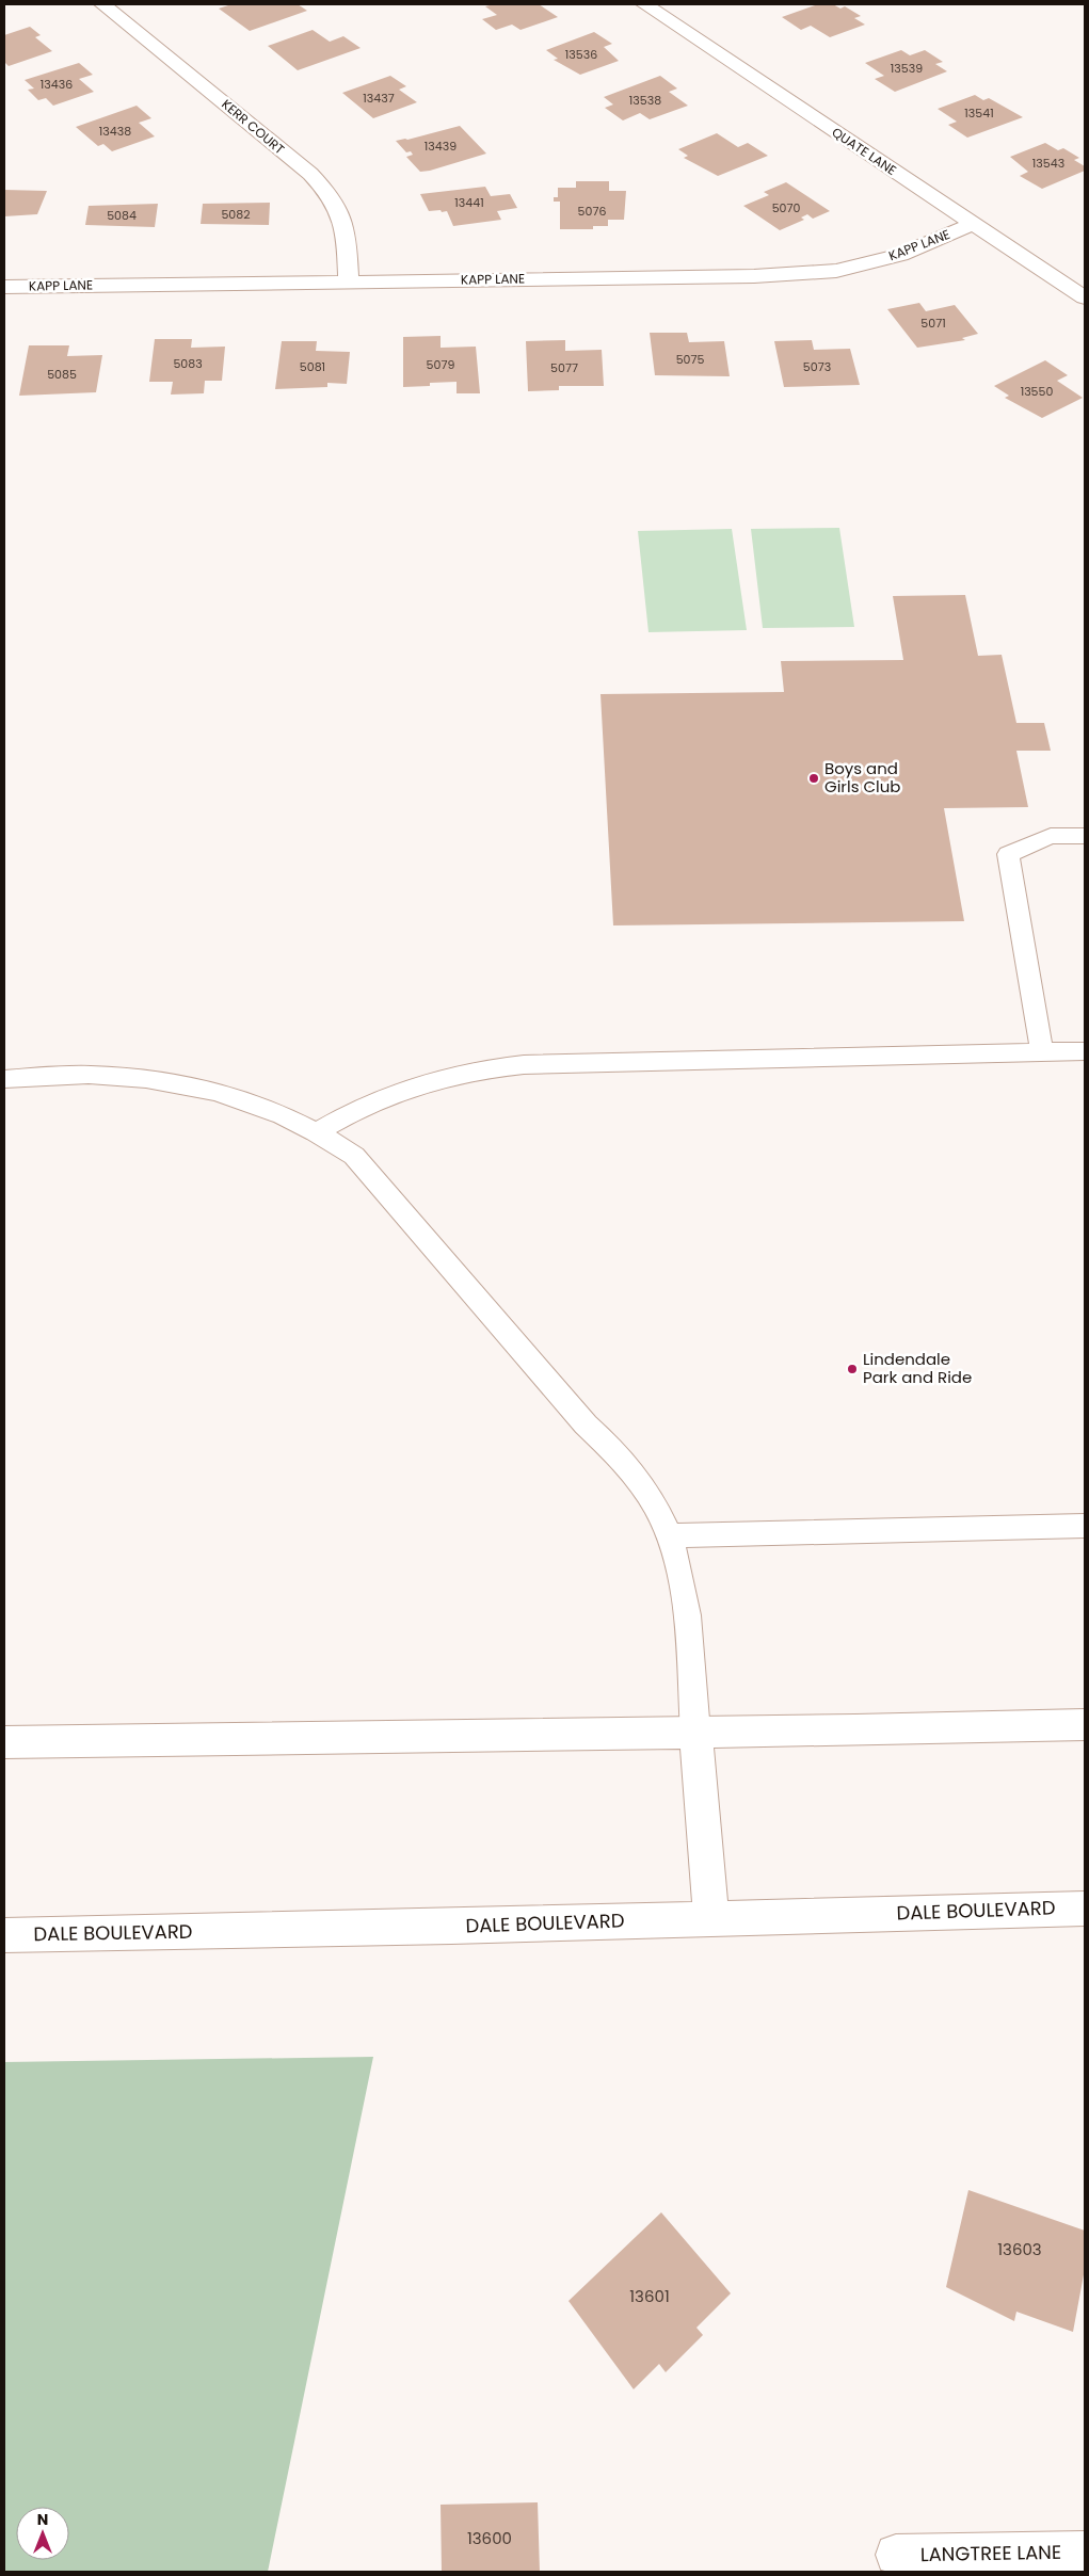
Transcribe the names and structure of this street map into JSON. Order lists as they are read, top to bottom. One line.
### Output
{"streets":{"street":["KERR COURT","QUATE LANE","KAPP LANE","DALE BOULEVARD","LANGTREE LANE"]},"crossings":[["KERR COURT","KAPP LANE"],["QUATE LANE","KAPP LANE"]],"places":["Boys and Girls Club","Lindendale Park and Ride"],"house_numbers":["13536","13539","13436","13437","13538","13541","13438","13439","13543","13441","5070","5076","5082","5084","5071","5075","5083","5079","5081","5073","5077","5085","13550","13603","13601","13600"],"north":"top"}
